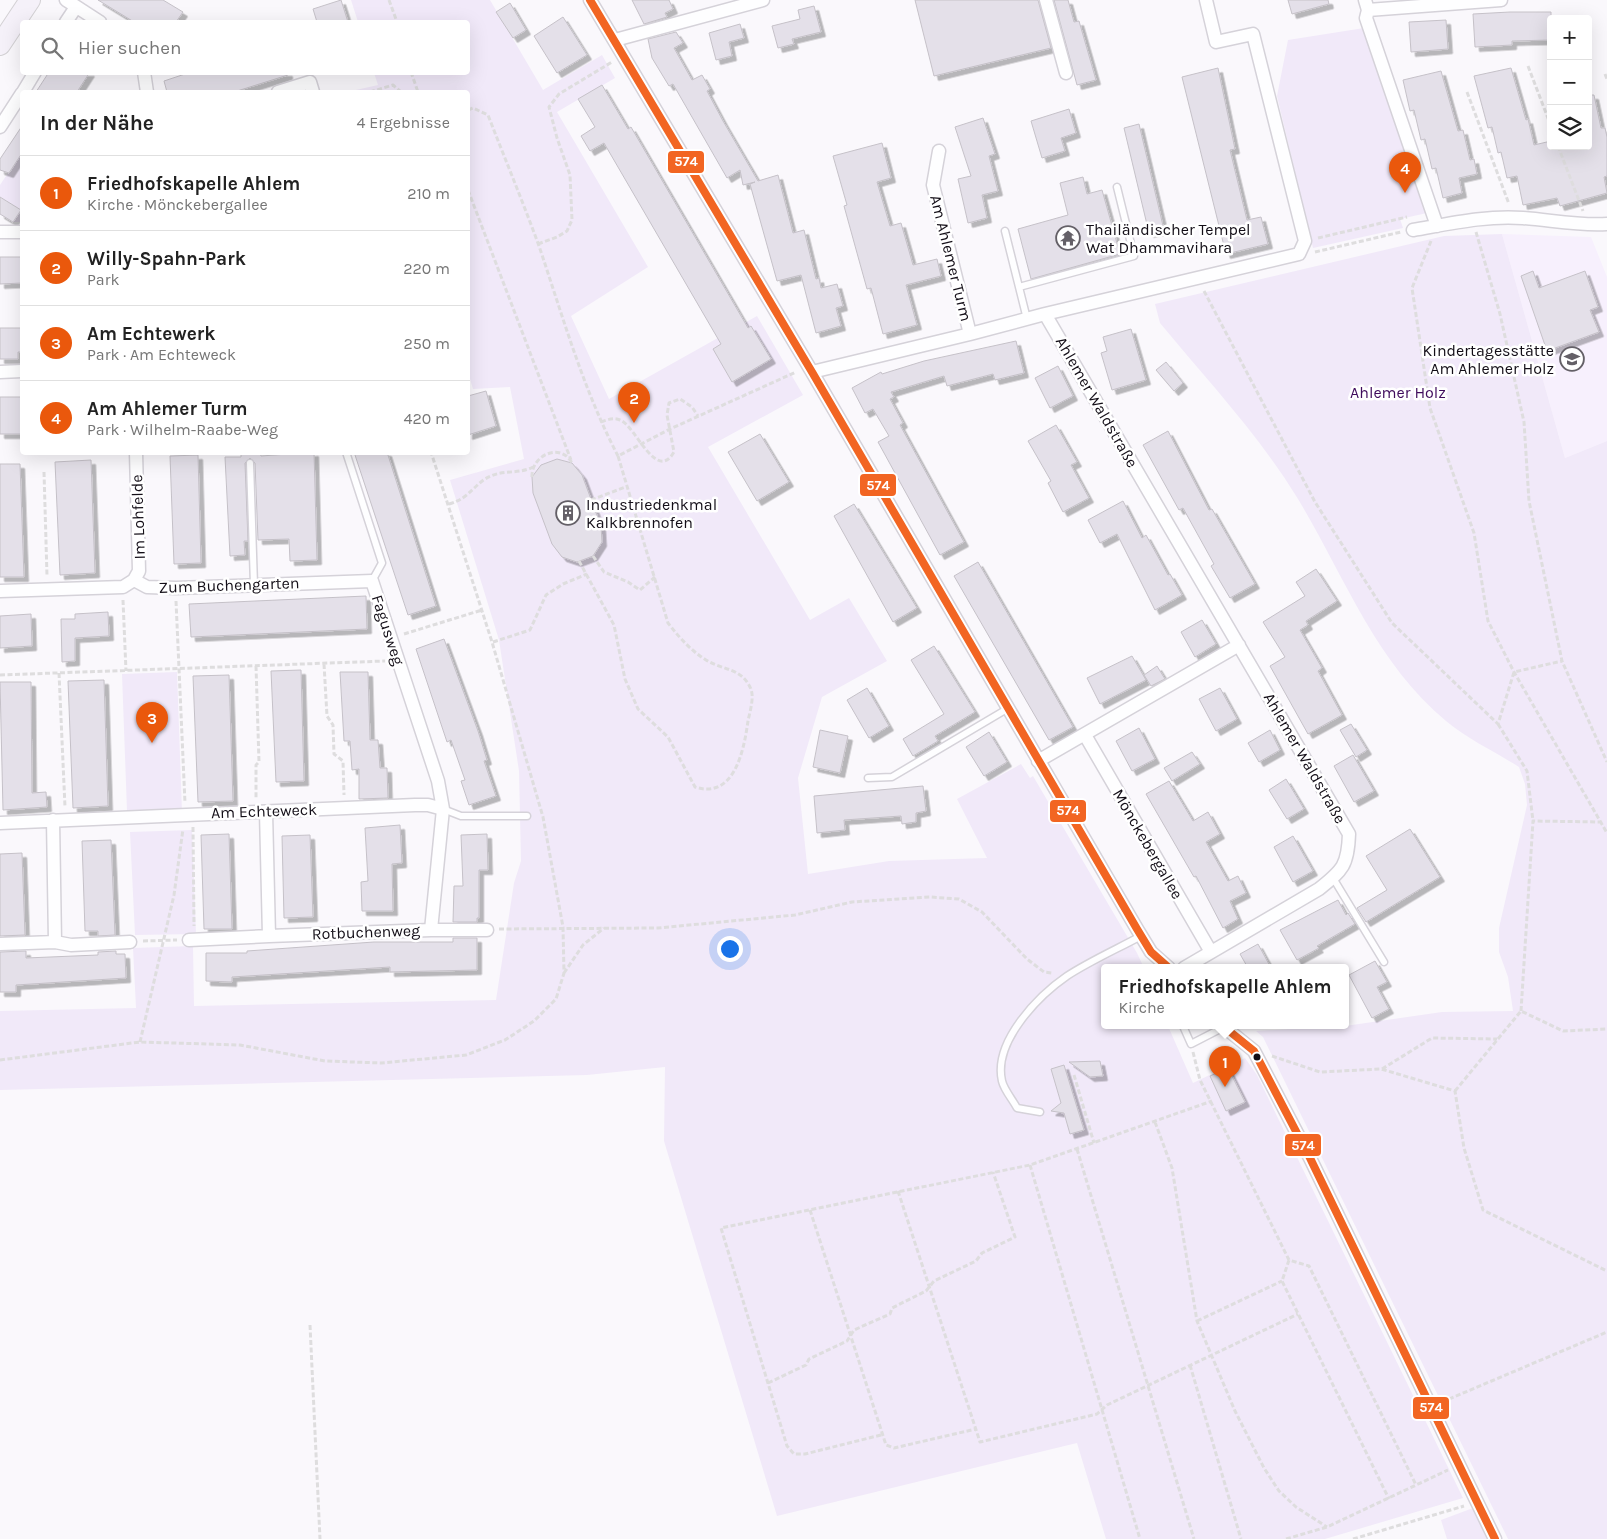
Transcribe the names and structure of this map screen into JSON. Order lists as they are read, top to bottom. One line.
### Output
{"streets":{"street":["Am Ahlemer Turm","Ahlemer Waldstraße","Im Lohfelde","Zum Buchengarten","Fagusweg","Am Echteweck","Mönckebergallee","Rotbuchenweg"]},"crossings":[["Am Ahlemer Turm","Ahlemer Waldstraße"],["Ahlemer Waldstraße","Mönckebergallee"],["Im Lohfelde","Zum Buchengarten"],["Zum Buchengarten","Fagusweg"],["Fagusweg","Am Echteweck"],["Fagusweg","Rotbuchenweg"],["Am Echteweck","Rotbuchenweg"]],"parks":["Ahlemer Holz"],"places":{"temple":["Thailändischer Tempel Wat Dhammavihara"],"school or university":["Kindertagesstätte Am Ahlemer Holz"],"building":["Industriedenkmal Kalkbrennofen"]},"lines":["transit line 574"],"page":{"map_buttons":["+","−"],"search":"Hier suchen","heading":["In der Nähe","4 Ergebnisse"],"pins":["4","2","3","1"],"list":[{"mark":"1","name":"Friedhofskapelle Ahlem","note":"Kirche · Mönckebergallee","value":"210 m"},{"mark":"2","name":"Willy-Spahn-Park","note":"Park","value":"220 m"},{"mark":"3","name":"Am Echtewerk","note":"Park · Am Echteweck","value":"250 m"},{"mark":"4","name":"Am Ahlemer Turm","note":"Park · Wilhelm-Raabe-Weg","value":"420 m"}],"popup":["Friedhofskapelle Ahlem","Kirche"]}}
